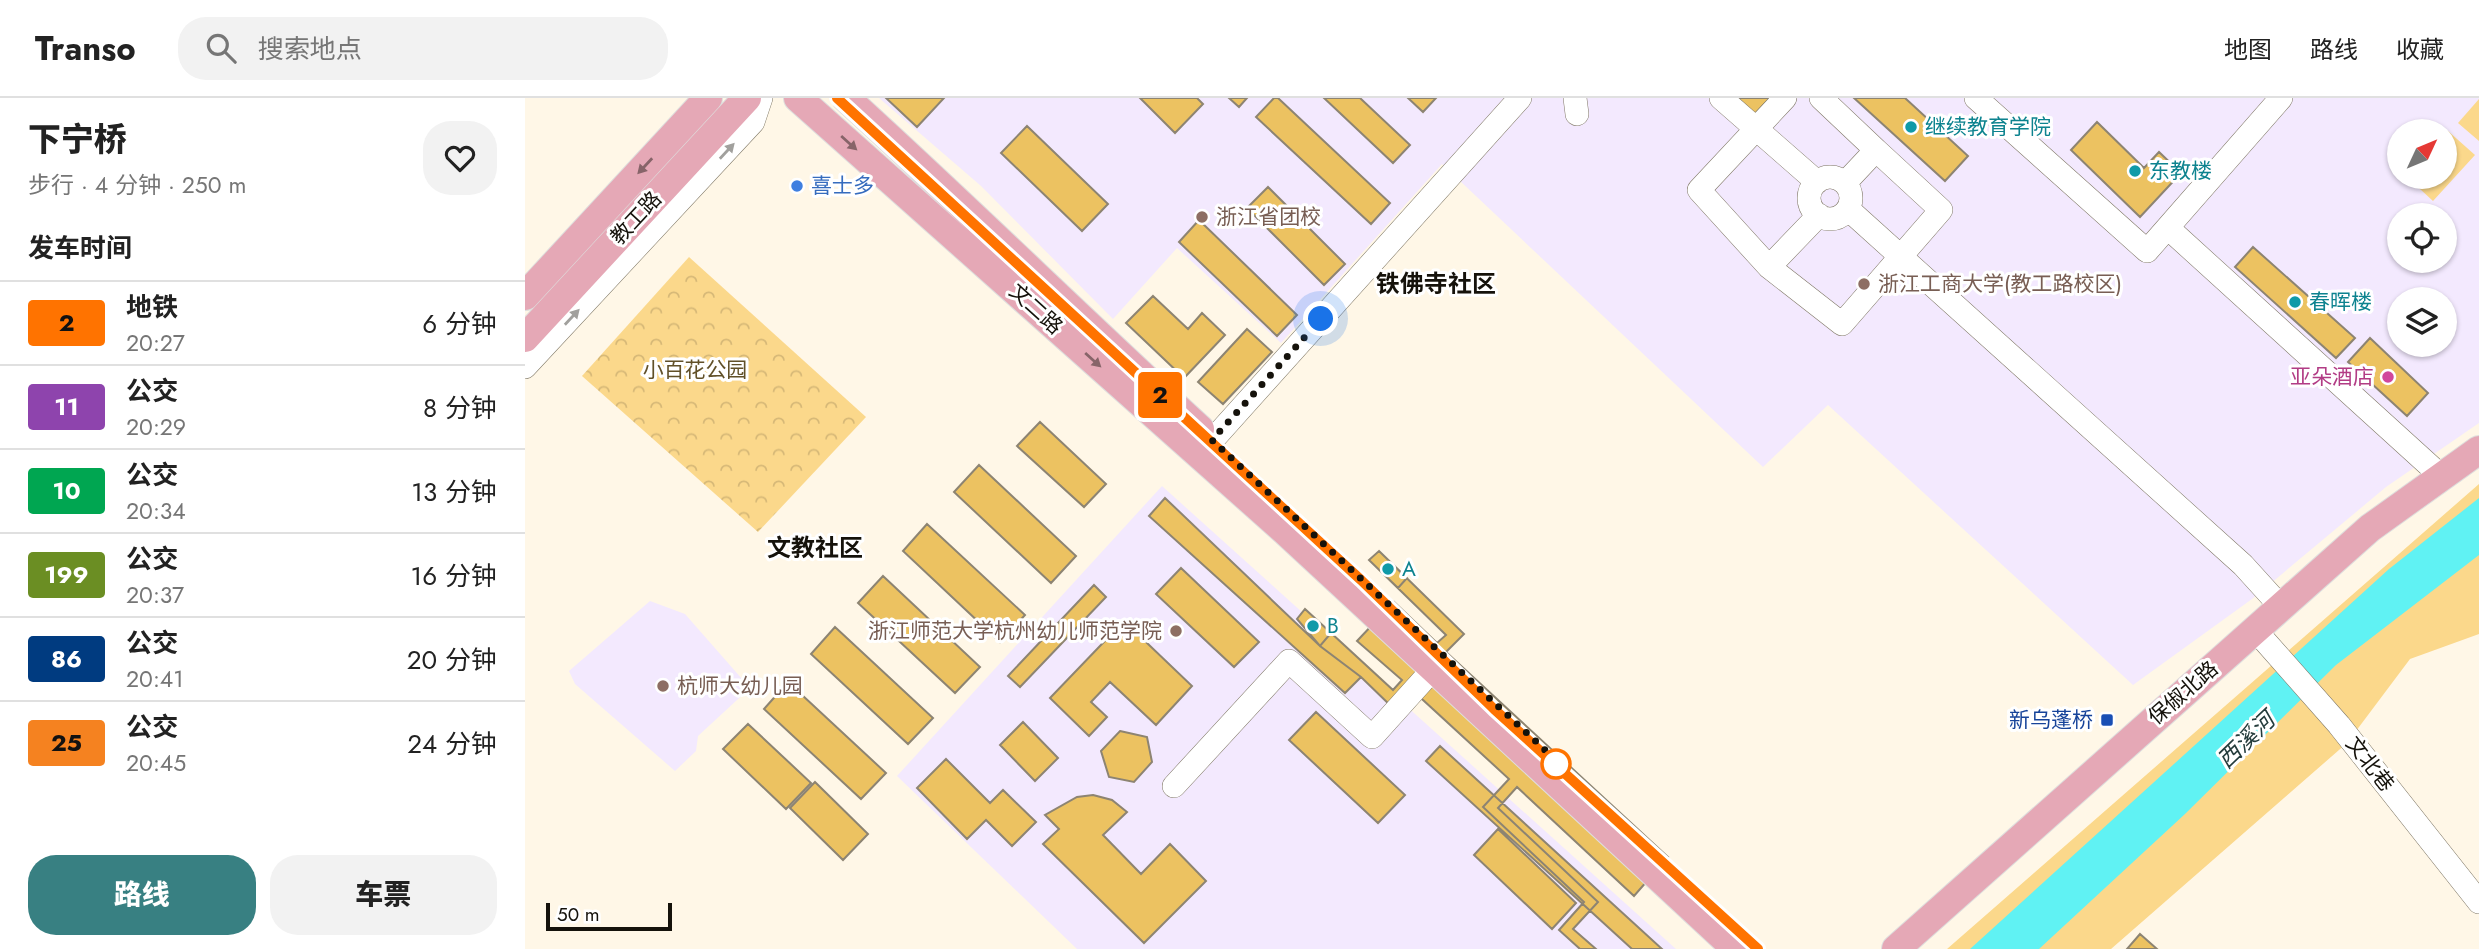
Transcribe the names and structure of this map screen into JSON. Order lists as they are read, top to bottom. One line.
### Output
{"streets":{"main road":["教工路","文二路","保俶北路"],"street":["文北巷"]},"crossings":[["保俶北路","文北巷"]],"districts":["铁佛寺社区","文教社区"],"water":["西溪河"],"parks":["小百花公园"],"places":{"other":["继续教育学院","东教楼","喜士多","浙江省团校","浙江工商大学(教工路校区)","春晖楼","亚朵酒店","A","B","浙江师范大学杭州幼儿师范学院","杭师大幼儿园"],"transit":["新乌蓬桥"]},"lines":["metro line 2"],"scale_bar":"50 m","north":"top right","page":{"header":"Transo","search":"搜索地点","nav":["地图","路线","收藏"],"heading":[["下宁桥","步行 · 4 分钟 · 250 m"],"发车时间"],"on_map":"2","list":[{"mark":"2","name":"地铁","note":"20:27","value":"6 分钟"},{"mark":"11","name":"公交","note":"20:29","value":"8 分钟"},{"mark":"10","name":"公交","note":"20:34","value":"13 分钟"},{"mark":"199","name":"公交","note":"20:37","value":"16 分钟"},{"mark":"86","name":"公交","note":"20:41","value":"20 分钟"},{"mark":"25","name":"公交","note":"20:45","value":"24 分钟"}],"buttons":["路线","车票"],"scale":"50 m"}}
